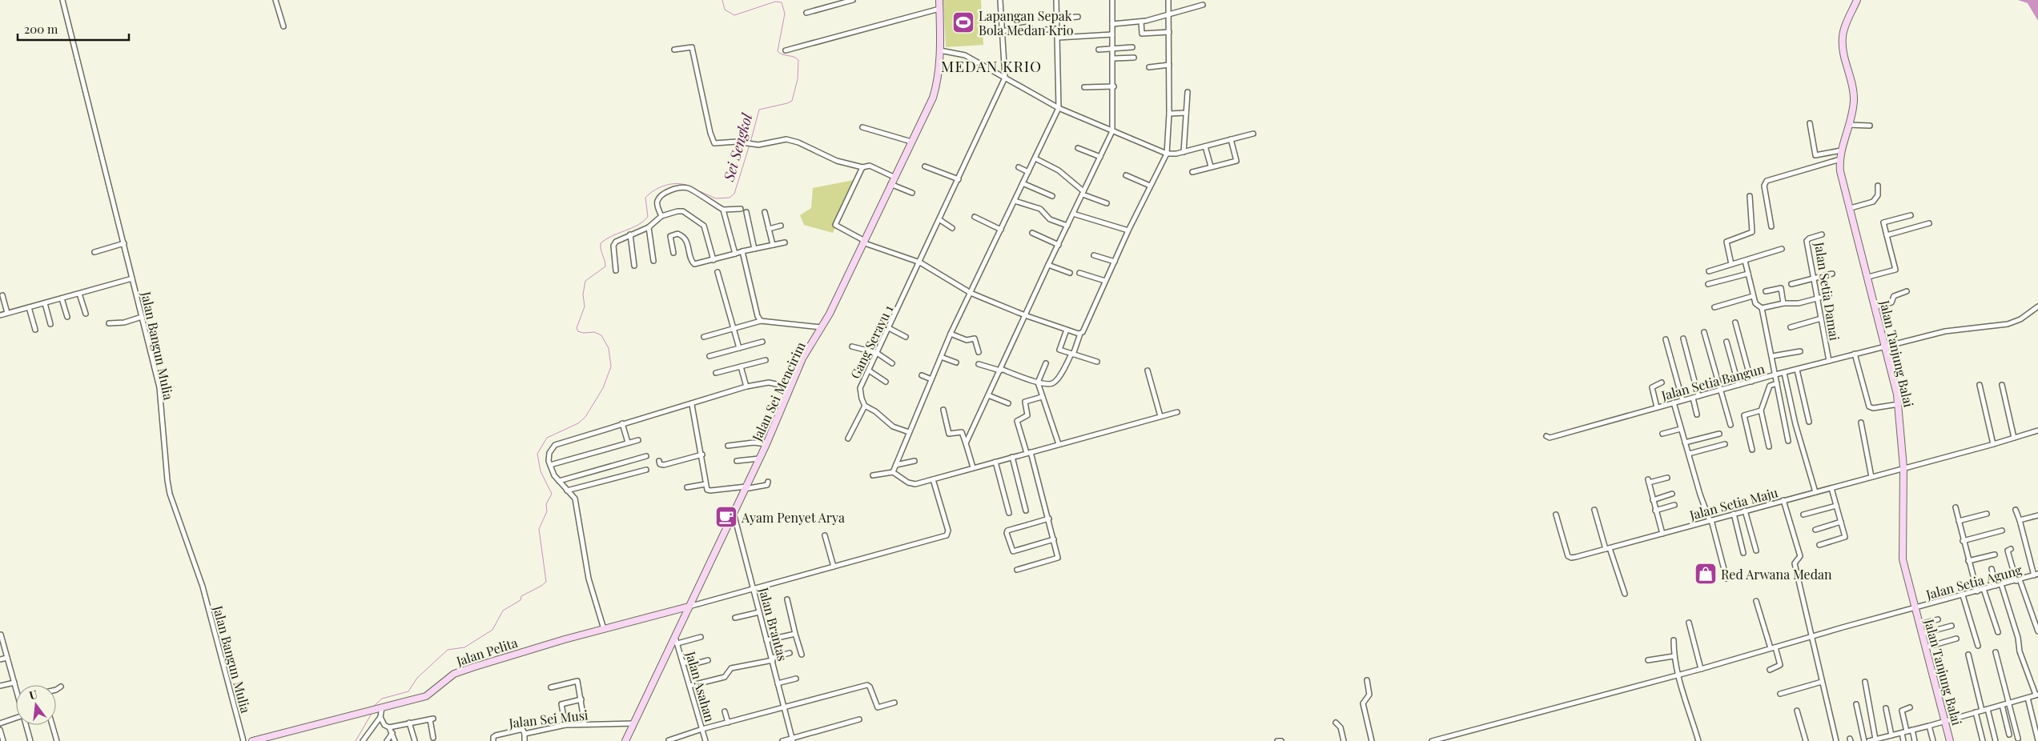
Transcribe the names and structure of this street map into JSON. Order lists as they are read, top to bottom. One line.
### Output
{"streets":{"street":["Jalan Setia Damai","Gang Serayu 1","Jalan Bangun Mulia","Jalan Tanjung Balai","Jalan Setia Bangun","Jalan Sei Mencirim","Jalan Setia Maju","Jalan Setia Agung","Jalan Brantas","Jalan Pelita","Jalan Asahan","Jalan Sei Musi"]},"crossings":[["Jalan Setia Damai","Jalan Setia Bangun"],["Jalan Tanjung Balai","Jalan Setia Bangun"],["Jalan Tanjung Balai","Jalan Setia Maju"],["Jalan Tanjung Balai","Jalan Setia Agung"],["Jalan Sei Mencirim","Jalan Brantas"],["Jalan Sei Mencirim","Jalan Pelita"],["Jalan Sei Mencirim","Jalan Asahan"],["Jalan Sei Mencirim","Jalan Sei Musi"]],"districts":["MEDAN KRIO"],"water":["Sei Sengkol"],"places":{"sports":["Lapangan Sepak Bola Medan Krio"],"cafe":["Ayam Penyet Arya"],"shop":["Red Arwana Medan"]},"scale_bar":"200 m","north":"top"}
